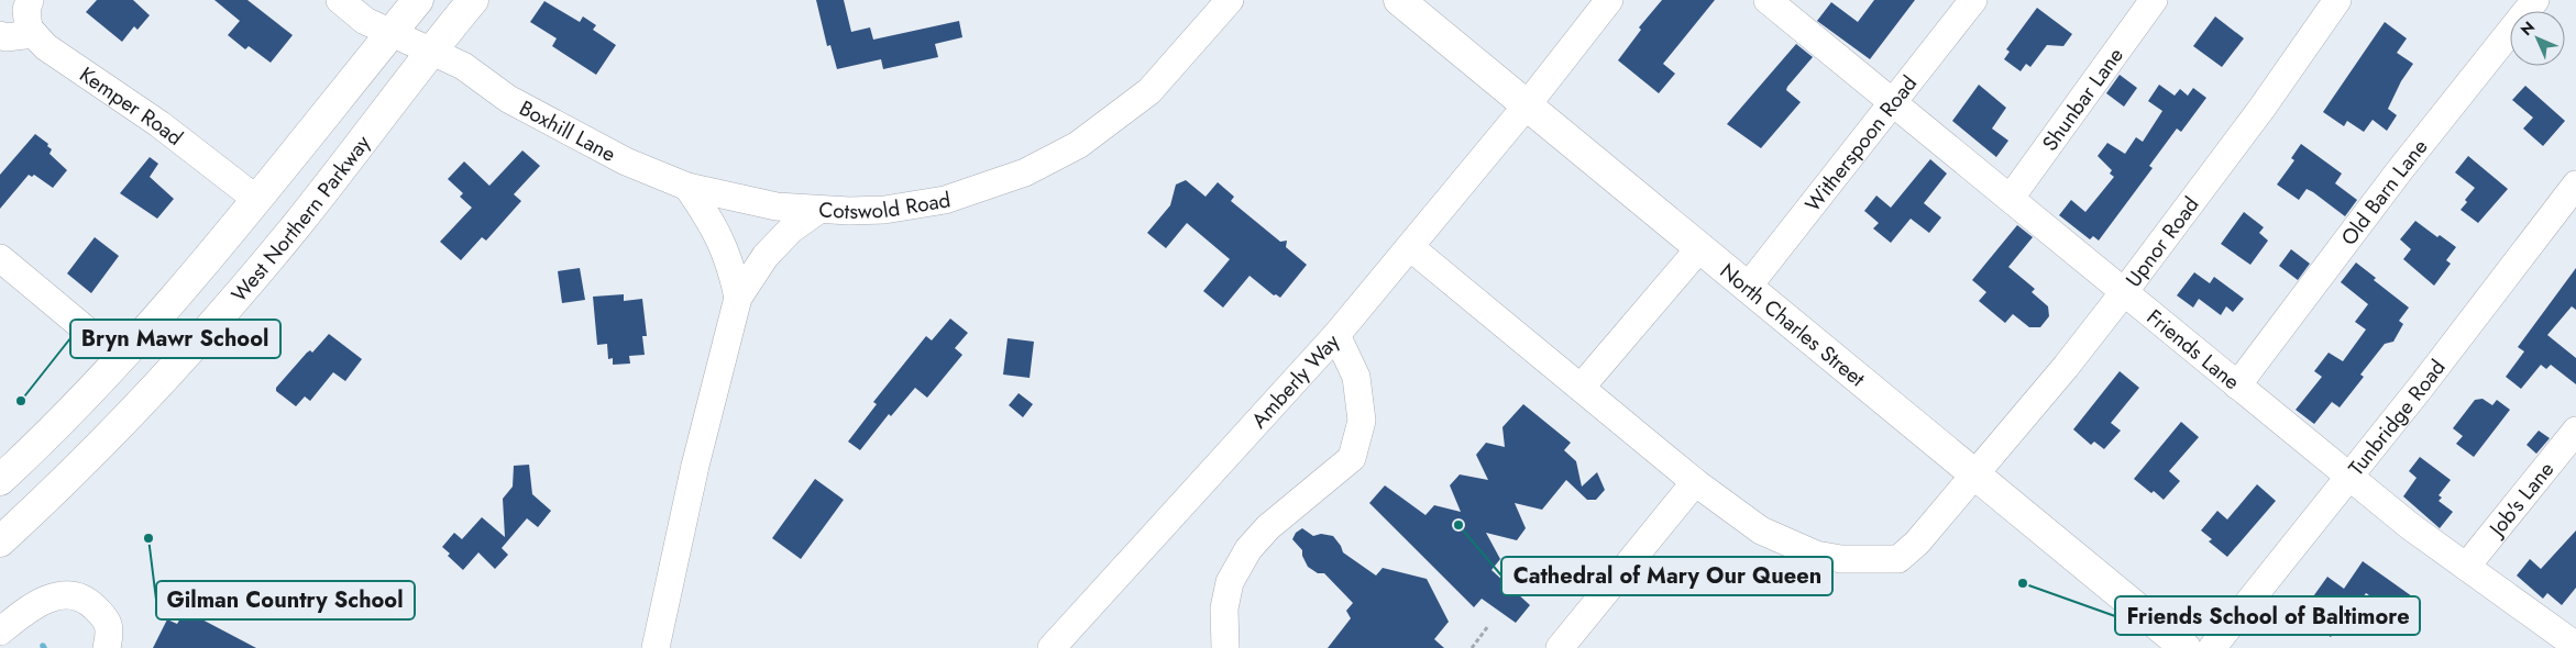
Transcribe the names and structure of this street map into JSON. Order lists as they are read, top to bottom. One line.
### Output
{"streets":{"main road":["West Northern Parkway","North Charles Street"],"street":["Shunbar Lane","Kemper Road","Boxhill Lane","Witherspoon Road","Old Barn Lane","Cotswold Road","Upnor Road","Friends Lane","Amberly Way","Tunbridge Road","Job's Lane"]},"crossings":[["Shunbar Lane","Friends Lane"],["Boxhill Lane","Cotswold Road"],["Boxhill Lane","West Northern Parkway"],["Witherspoon Road","North Charles Street"],["Witherspoon Road","Friends Lane"],["Old Barn Lane","Friends Lane"],["Upnor Road","North Charles Street"],["Upnor Road","Friends Lane"],["North Charles Street","Amberly Way"],["Friends Lane","Tunbridge Road"],["Friends Lane","Job's Lane"]],"places":["Bryn Mawr School","Cathedral of Mary Our Queen","Gilman Country School","Friends School of Baltimore"],"north":"top left"}
